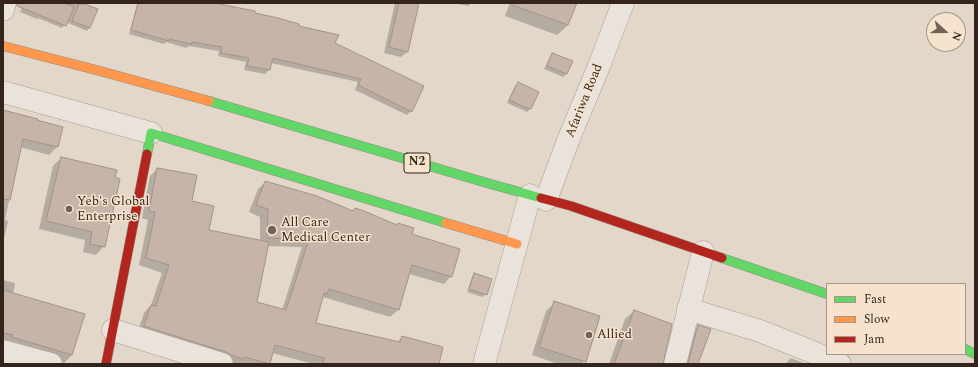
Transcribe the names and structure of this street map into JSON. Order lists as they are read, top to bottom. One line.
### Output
{"streets":{"main road":["N2"],"street":["Afariwa Road"]},"crossings":[["Afariwa Road","N2"]],"places":["Yeb's Global Enterprise","All Care Medical Center","Allied"],"legend":["Fast","Slow","Jam"],"north":"right"}
